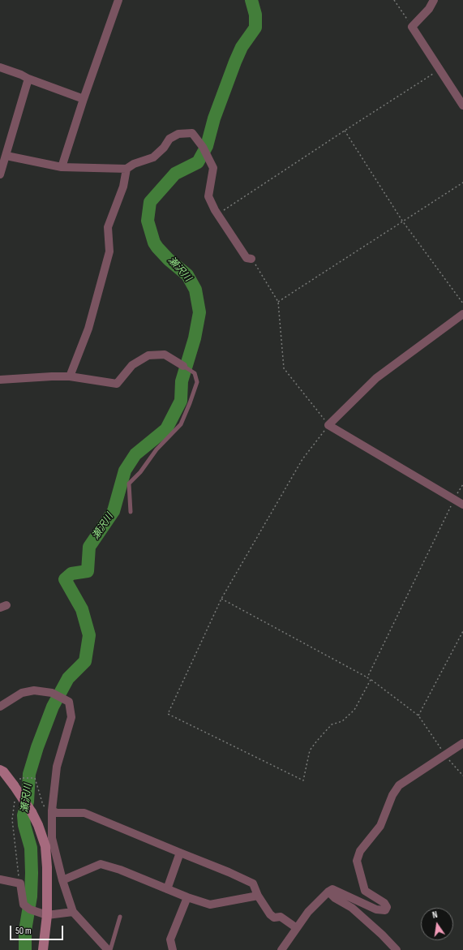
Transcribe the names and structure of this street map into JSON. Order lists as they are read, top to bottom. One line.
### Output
{"water":["瀬沢川"],"scale_bar":"50 m","north":"top"}
